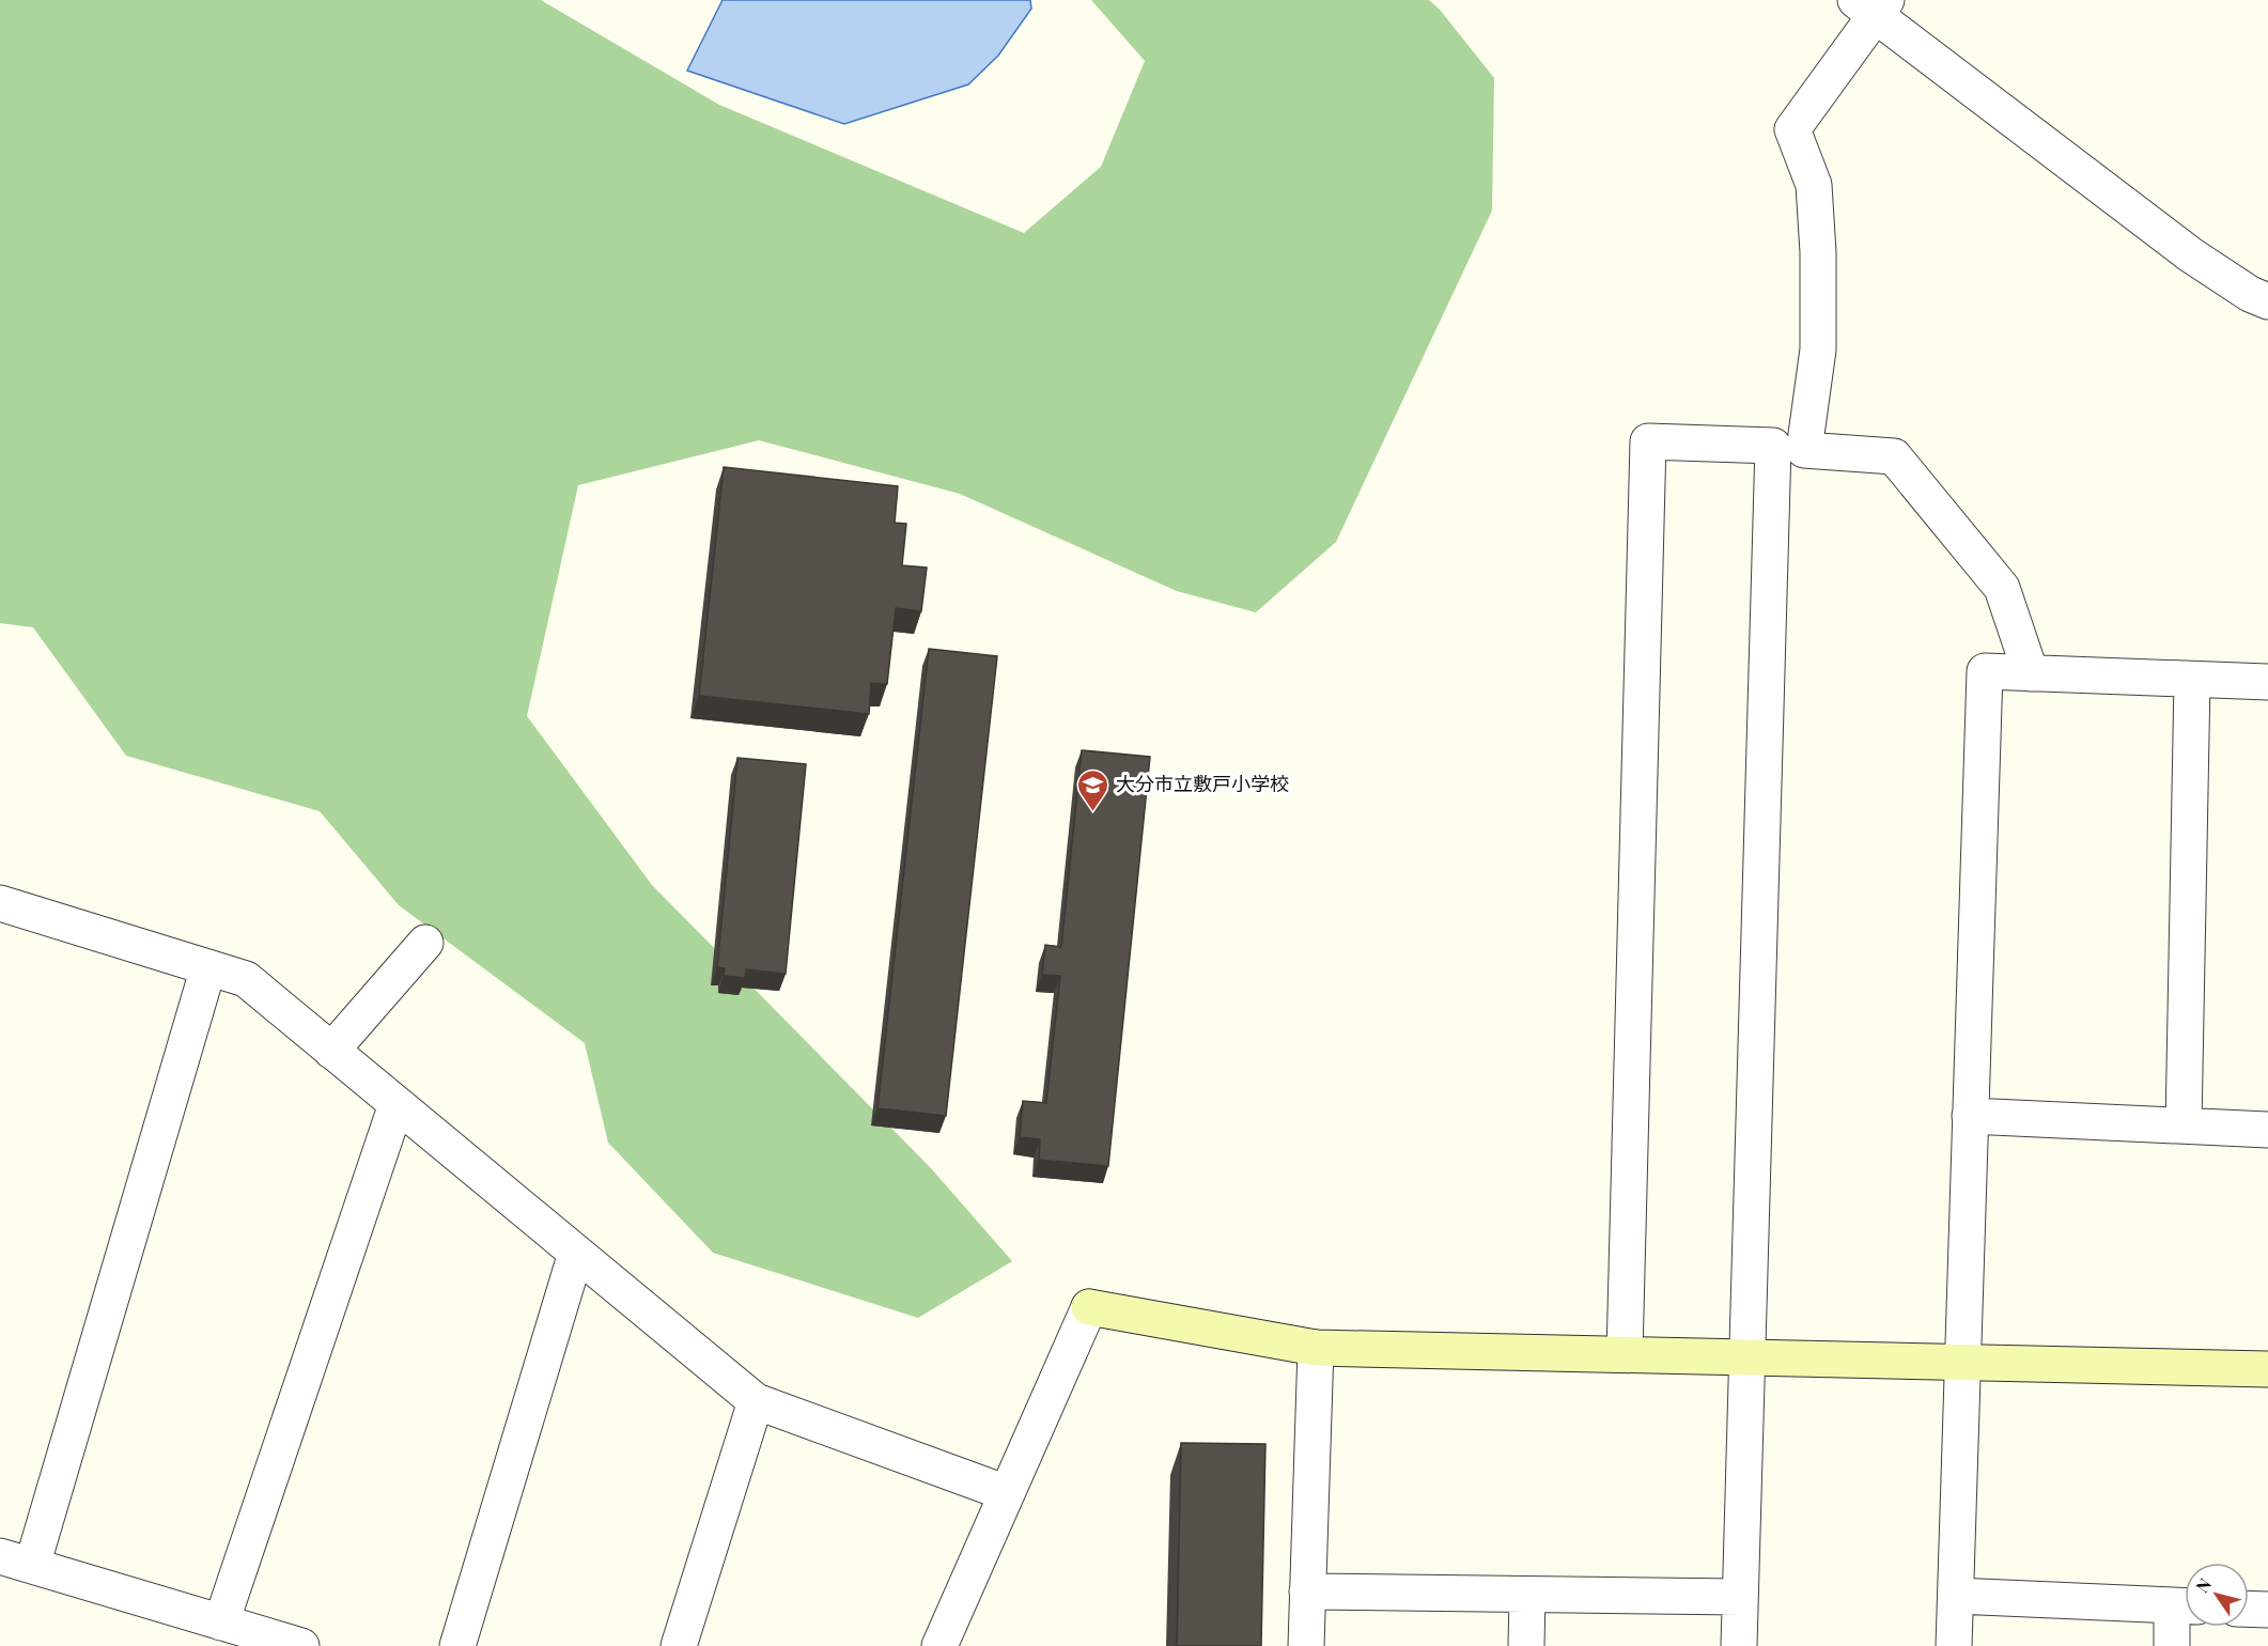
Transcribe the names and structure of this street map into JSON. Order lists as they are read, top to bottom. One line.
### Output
{"places":{"school or university":["大分市立敷戸小学校"]},"north":"top left"}
